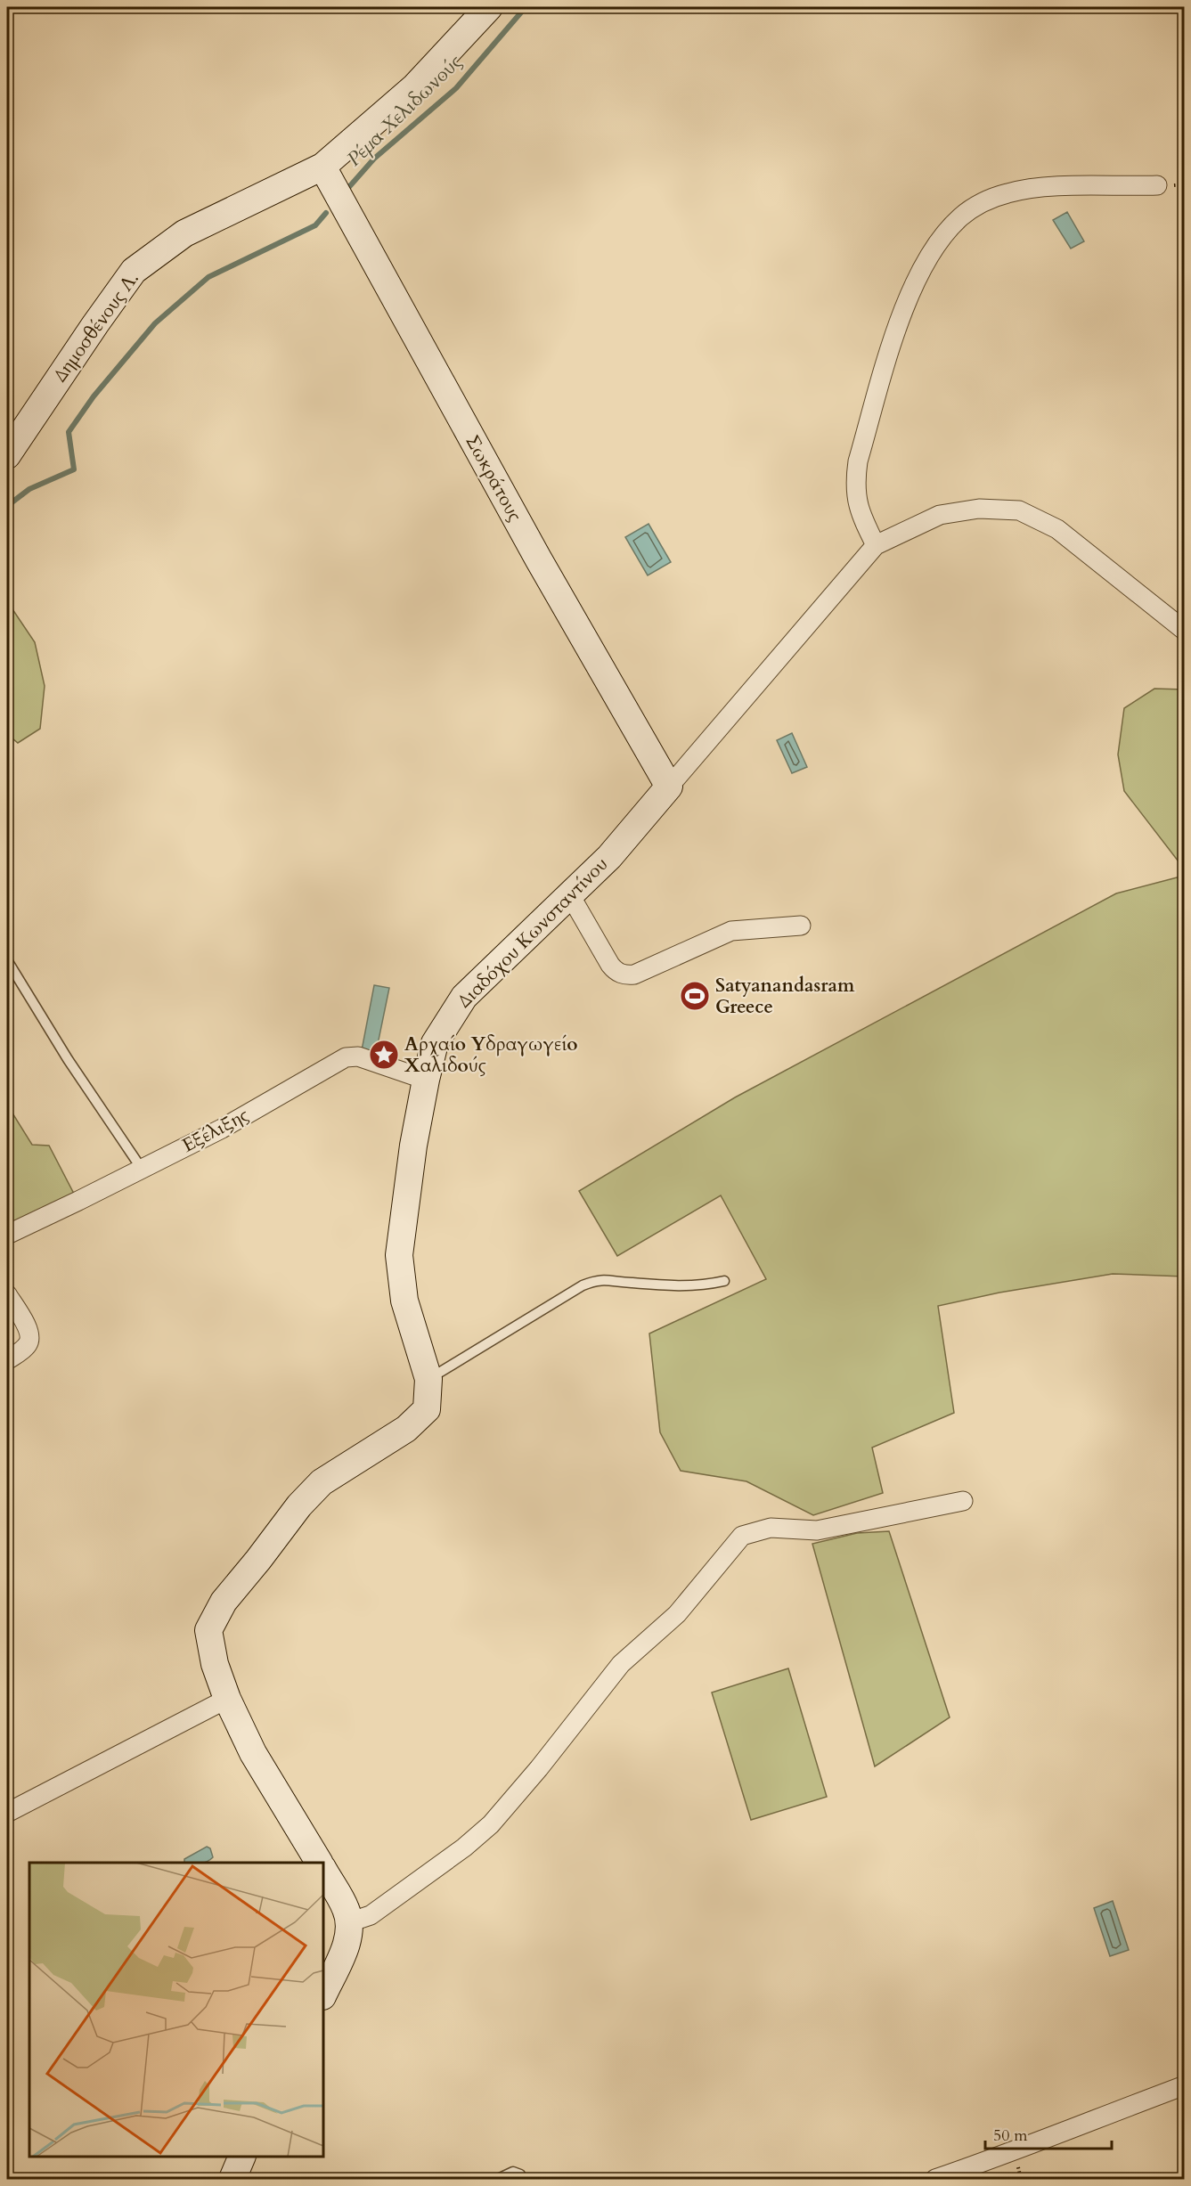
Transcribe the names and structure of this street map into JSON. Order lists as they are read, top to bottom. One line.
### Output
{"streets":{"street":["Δημοσθένους Λ.","Σωκράτους","Διαδόχου Κωνσταντίνου","Εξέλιξης"]},"crossings":[["Δημοσθένους Λ.","Σωκράτους"],["Σωκράτους","Διαδόχου Κωνσταντίνου"],["Διαδόχου Κωνσταντίνου","Εξέλιξης"]],"water":["Ρέμα Χελιδωνούς"],"places":{"sports":["Satyanandasram Greece"],"place":["Αρχαίο Υδραγωγείο Χαλιδούς"]},"scale_bar":"50 m"}
